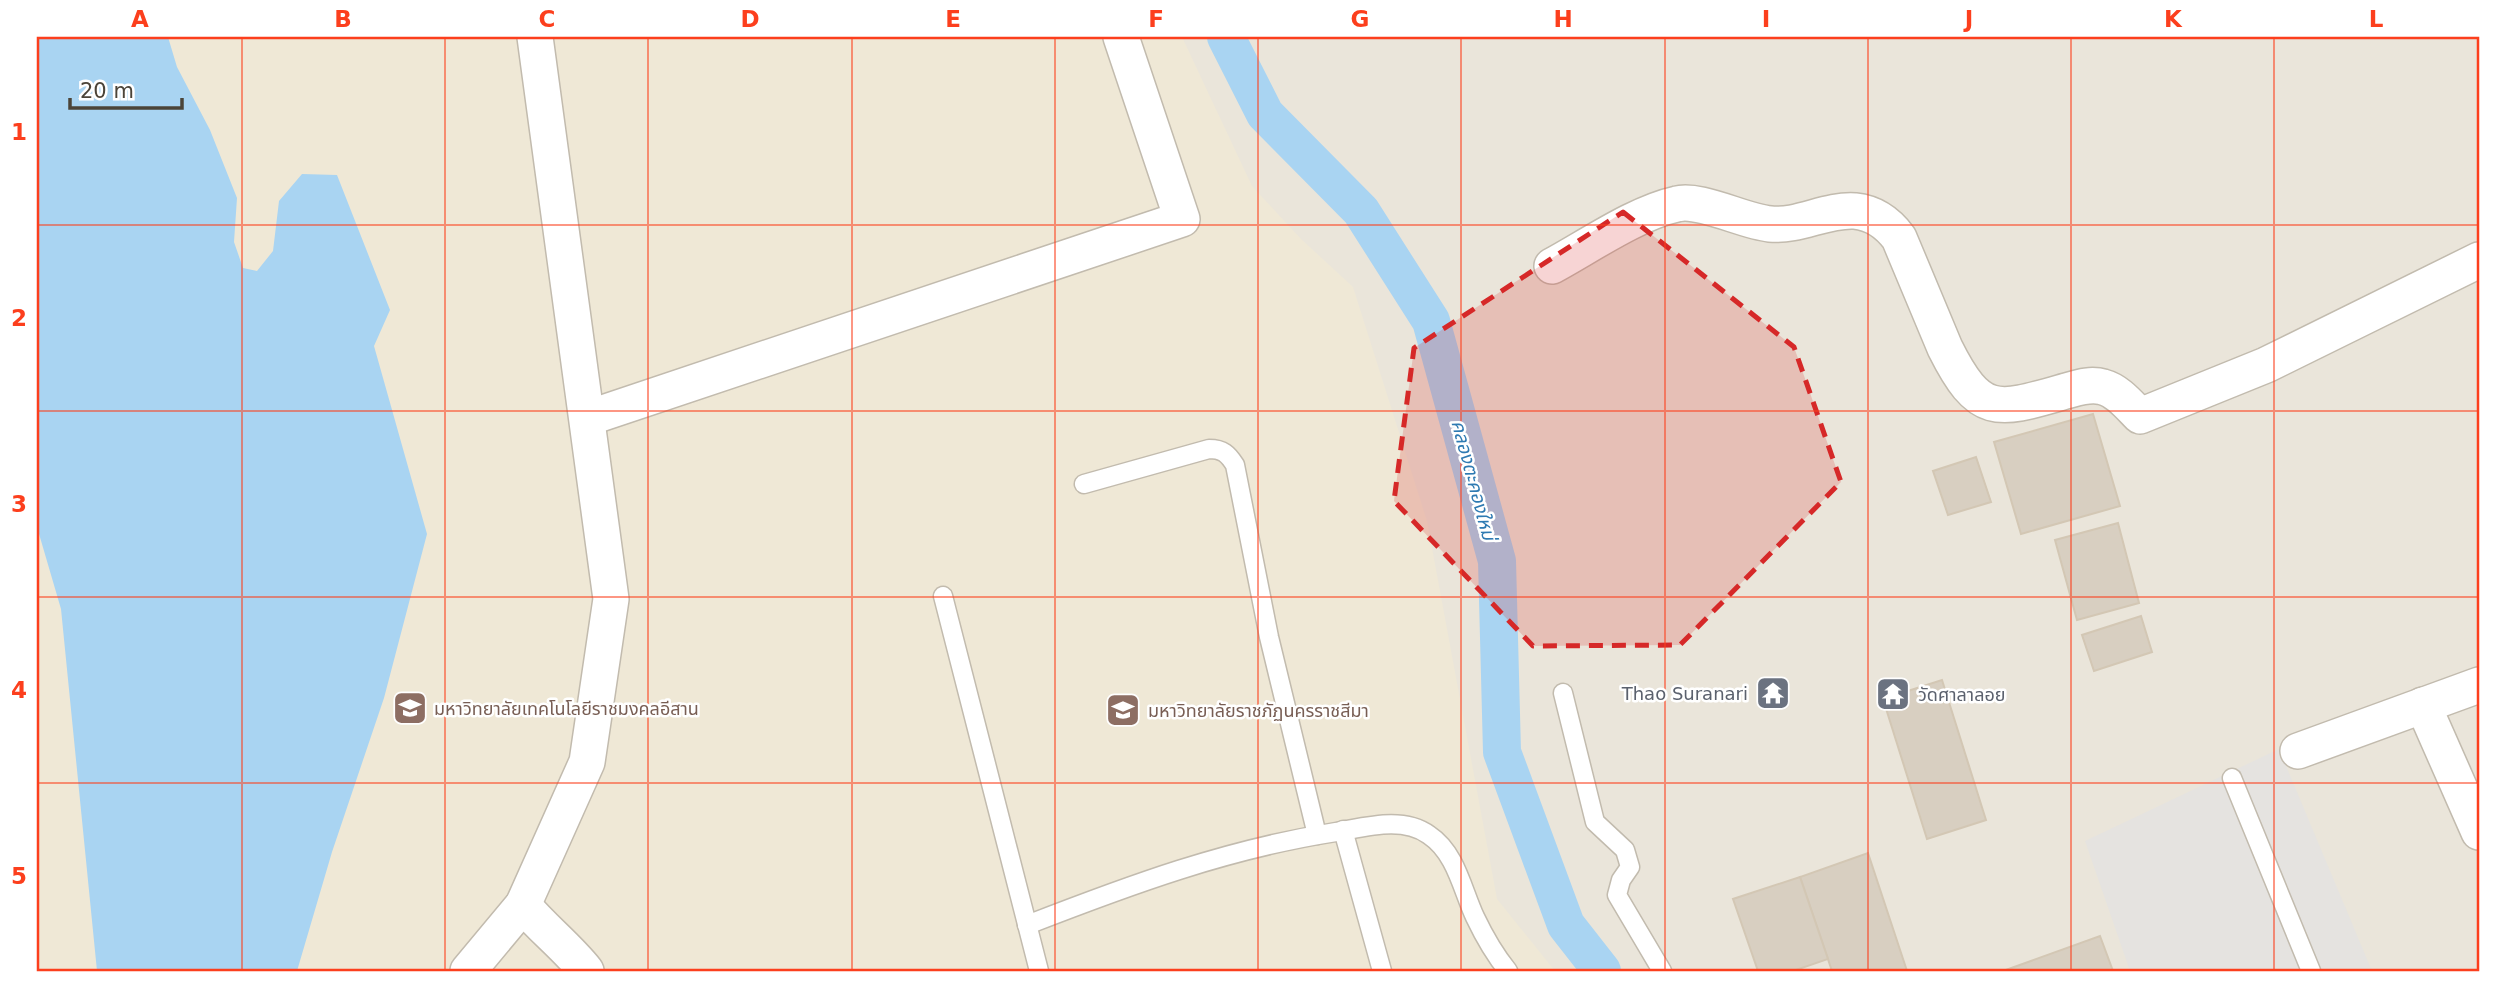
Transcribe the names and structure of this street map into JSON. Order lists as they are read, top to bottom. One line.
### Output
{"water":["คลองตะคองใหม่"],"places":{"temple":["Thao Suranari","วัดศาลาลอย"],"school or university":["มหาวิทยาลัยเทคโนโลยีราชมงคลอีสาน","มหาวิทยาลัยราชภัฏนครราชสีมา"]},"scale_bar":"20 m","grid":{"columns":["A","B","C","D","E","F","G","H","I","J","K","L"],"rows":["1","2","3","4","5"]}}
